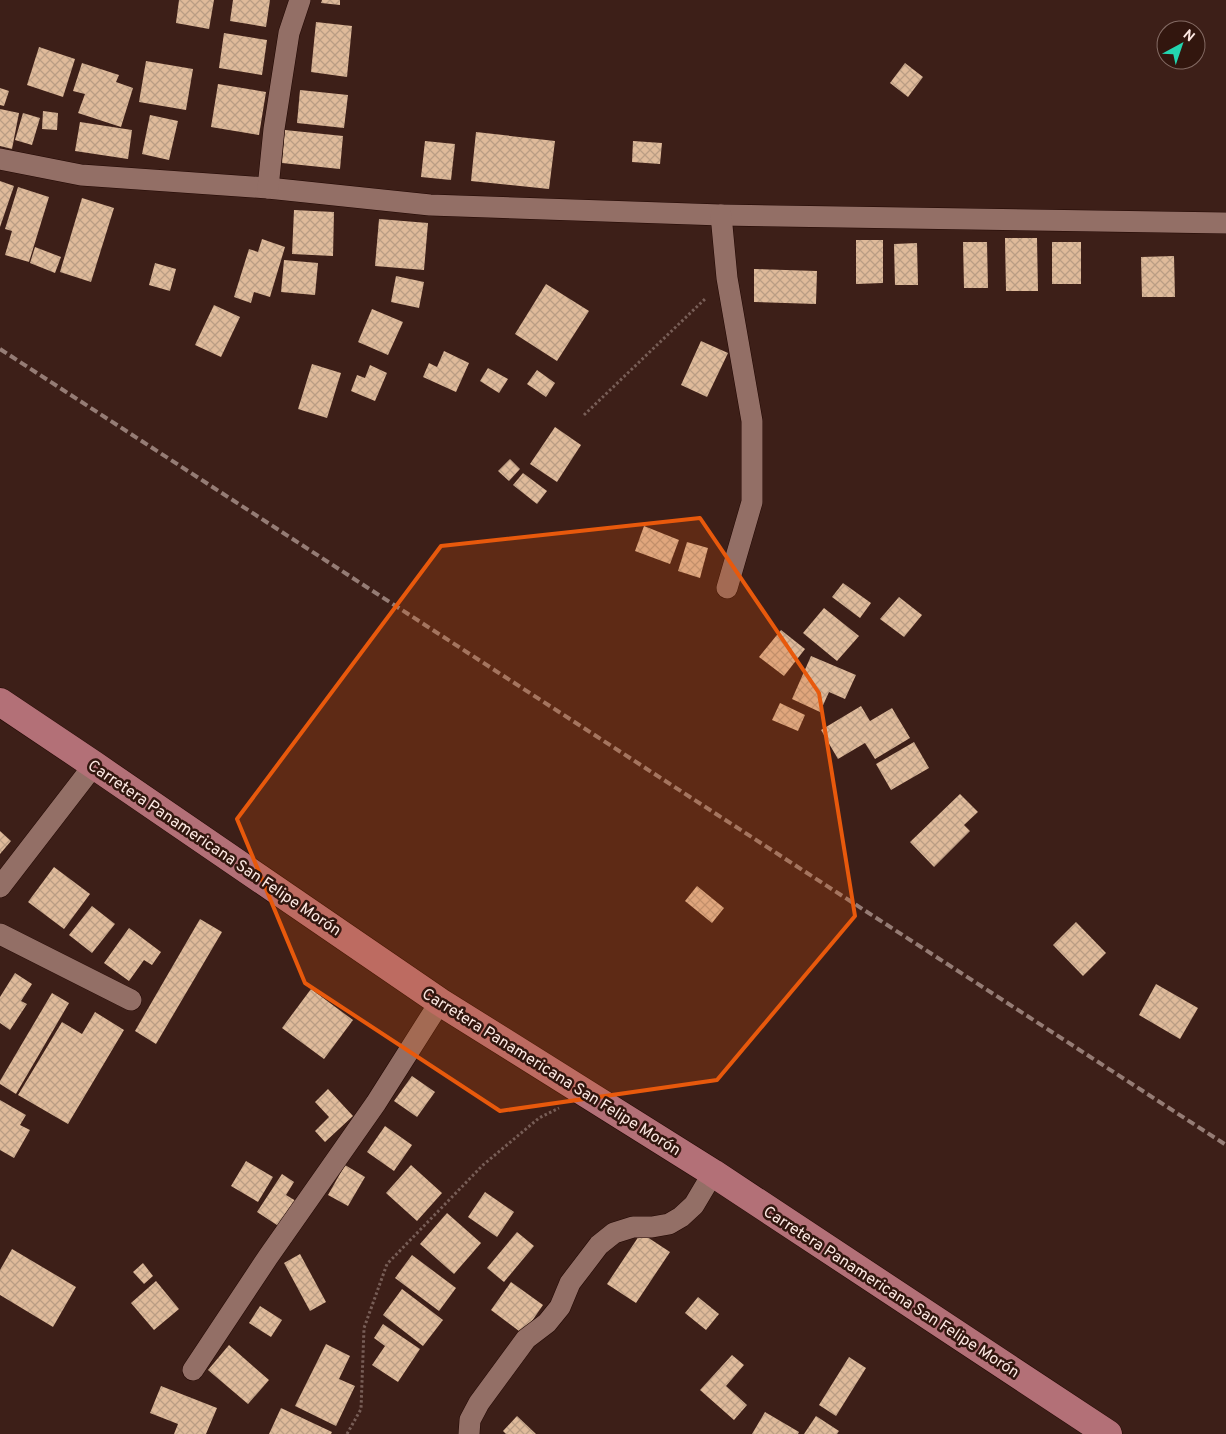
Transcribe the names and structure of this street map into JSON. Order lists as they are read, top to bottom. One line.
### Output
{"streets":{"main road":["Carretera Panamericana San Felipe Morón"]},"north":"top right"}
